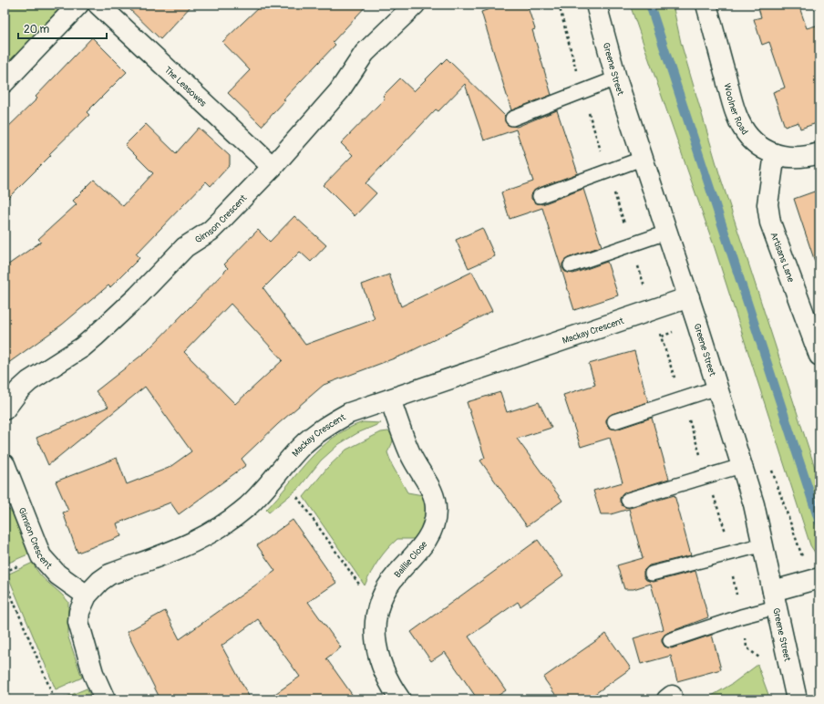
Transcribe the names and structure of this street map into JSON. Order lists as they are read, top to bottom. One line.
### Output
{"streets":{"street":["Greene Street","The Leasowes","Woolner Road","Gimson Crescent","Artisans Lane","Mackay Crescent","Baillie Close"]},"crossings":[["Greene Street","Mackay Crescent"],["The Leasowes","Gimson Crescent"],["Woolner Road","Artisans Lane"],["Gimson Crescent","Mackay Crescent"],["Mackay Crescent","Baillie Close"]],"scale_bar":"20 m"}
